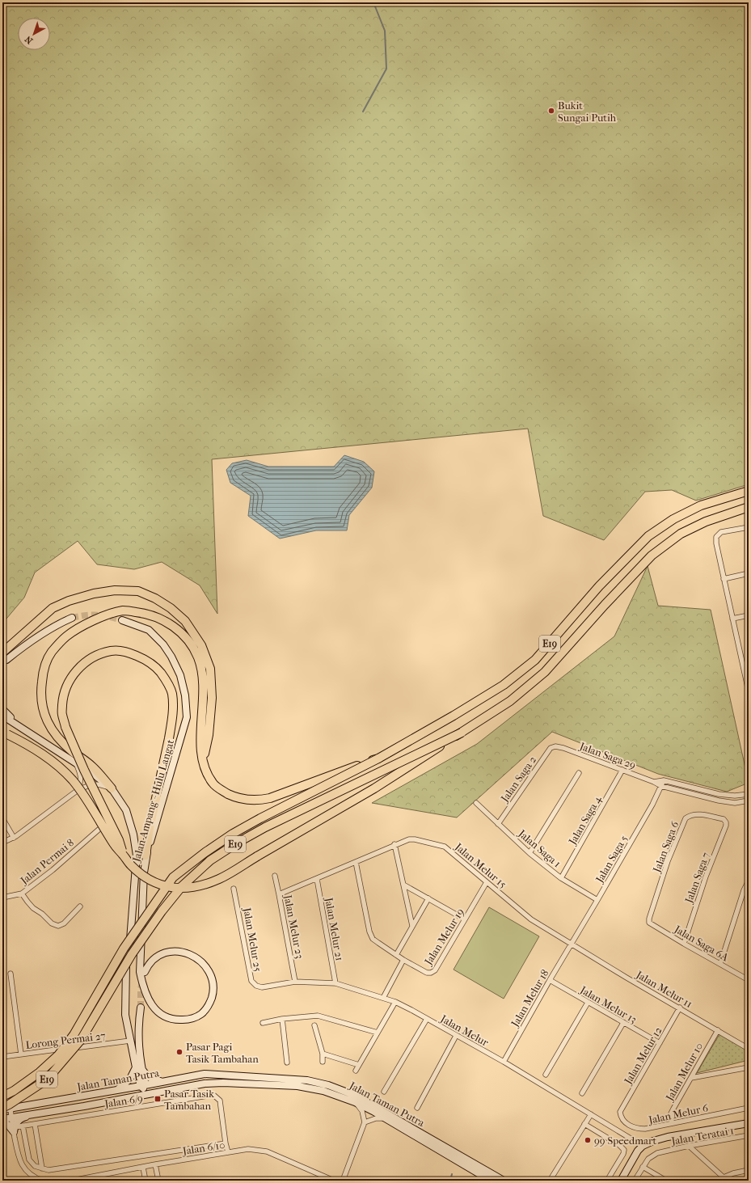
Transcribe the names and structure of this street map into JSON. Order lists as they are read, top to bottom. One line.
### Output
{"streets":{"highway":["E19"],"street":["Jalan Saga 29","Jalan Saga 2","Jalan Ampang - Hulu Langat","Jalan Saga 4","Jalan Saga 6","Jalan Saga 1","Jalan Saga 5","Jalan Permai 8","Jalan Melur 15","Jalan Saga 7","Jalan Melur 23","Jalan Melur 21","Jalan Melur 19","Jalan Melur 25","Jalan Saga 6A","Jalan Melur 11","Jalan Melur 18","Jalan Melur 13","Jalan Melur","Lorong Permai 27","Jalan Melur 12","Jalan Melur 10","Jalan Taman Putra","Jalan 6/9","Jalan Melur 6","Jalan Teratai 1","Jalan 6/10"]},"crossings":[["E19","Jalan Taman Putra"],["Jalan Saga 29","Jalan Saga 2"],["Jalan Saga 29","Jalan Saga 4"],["Jalan Saga 29","Jalan Saga 5"],["Jalan Saga 2","Jalan Saga 1"],["Jalan Ampang - Hulu Langat","Lorong Permai 27"],["Jalan Ampang - Hulu Langat","Jalan Taman Putra"],["Jalan Saga 4","Jalan Saga 1"],["Jalan Saga 6","Jalan Saga 7"],["Jalan Saga 6","Jalan Saga 6A"],["Jalan Saga 1","Jalan Saga 5"],["Jalan Saga 5","Jalan Melur 15"],["Jalan Saga 5","Jalan Melur 11"],["Jalan Saga 5","Jalan Melur 18"],["Jalan Melur 15","Jalan Melur 23"],["Jalan Melur 15","Jalan Melur 21"],["Jalan Melur 15","Jalan Melur 19"],["Jalan Melur 15","Jalan Melur 11"],["Jalan Melur 15","Jalan Melur 18"],["Jalan Saga 7","Jalan Saga 6A"],["Jalan Melur 23","Jalan Melur"],["Jalan Melur 21","Jalan Melur"],["Jalan Melur 25","Jalan Melur"],["Jalan Melur 11","Jalan Melur 18"],["Jalan Melur 11","Jalan Melur 12"],["Jalan Melur 11","Jalan Melur 10"],["Jalan Melur 18","Jalan Melur 13"],["Jalan Melur 18","Jalan Melur"],["Jalan Melur 13","Jalan Melur 12"],["Jalan Melur 12","Jalan Melur 6"],["Jalan Melur 10","Jalan Melur 6"],["Jalan 6/9","Jalan 6/10"]],"places":{"other":["Bukit Sungai Putih","Pasar Pagi Tasik Tambahan","99 Speedmart"],"transit":["Pasar Tasik Tambahan"]},"north":"bottom left"}
